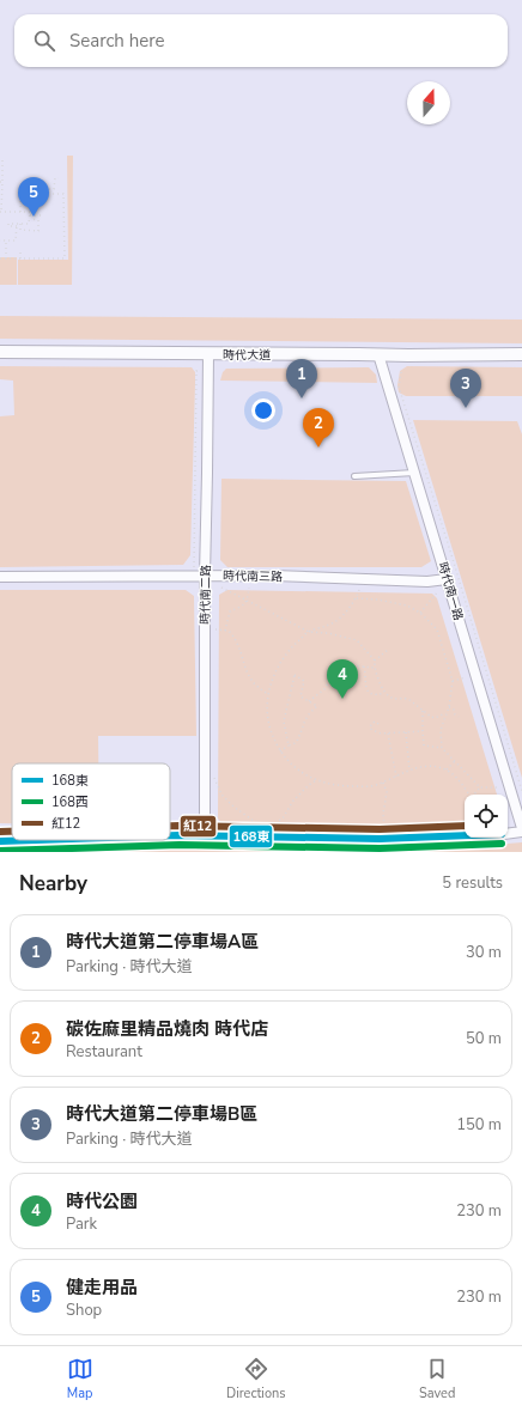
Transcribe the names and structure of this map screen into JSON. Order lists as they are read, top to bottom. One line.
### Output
{"streets":{"street":["時代大道","時代南三路","時代南一路","時代南二路"]},"crossings":[["時代大道","時代南一路"],["時代大道","時代南二路"],["時代南三路","時代南一路"],["時代南三路","時代南二路"]],"lines":["transit line 紅12","transit line 168東","transit line 168西"],"legend":["168東","168西","紅12"],"north":"top","page":{"search":"Search here","pins":["5","1","3","2","4"],"heading":["Nearby","5 results"],"list":[{"mark":"1","name":"時代大道第二停車場A區","note":"Parking · 時代大道","value":"30 m"},{"mark":"2","name":"碳佐麻里精品燒肉 時代店","note":"Restaurant","value":"50 m"},{"mark":"3","name":"時代大道第二停車場B區","note":"Parking · 時代大道","value":"150 m"},{"mark":"4","name":"時代公園","note":"Park","value":"230 m"},{"mark":"5","name":"健走用品","note":"Shop","value":"230 m"}],"nav":["Map","Directions","Saved"]}}
